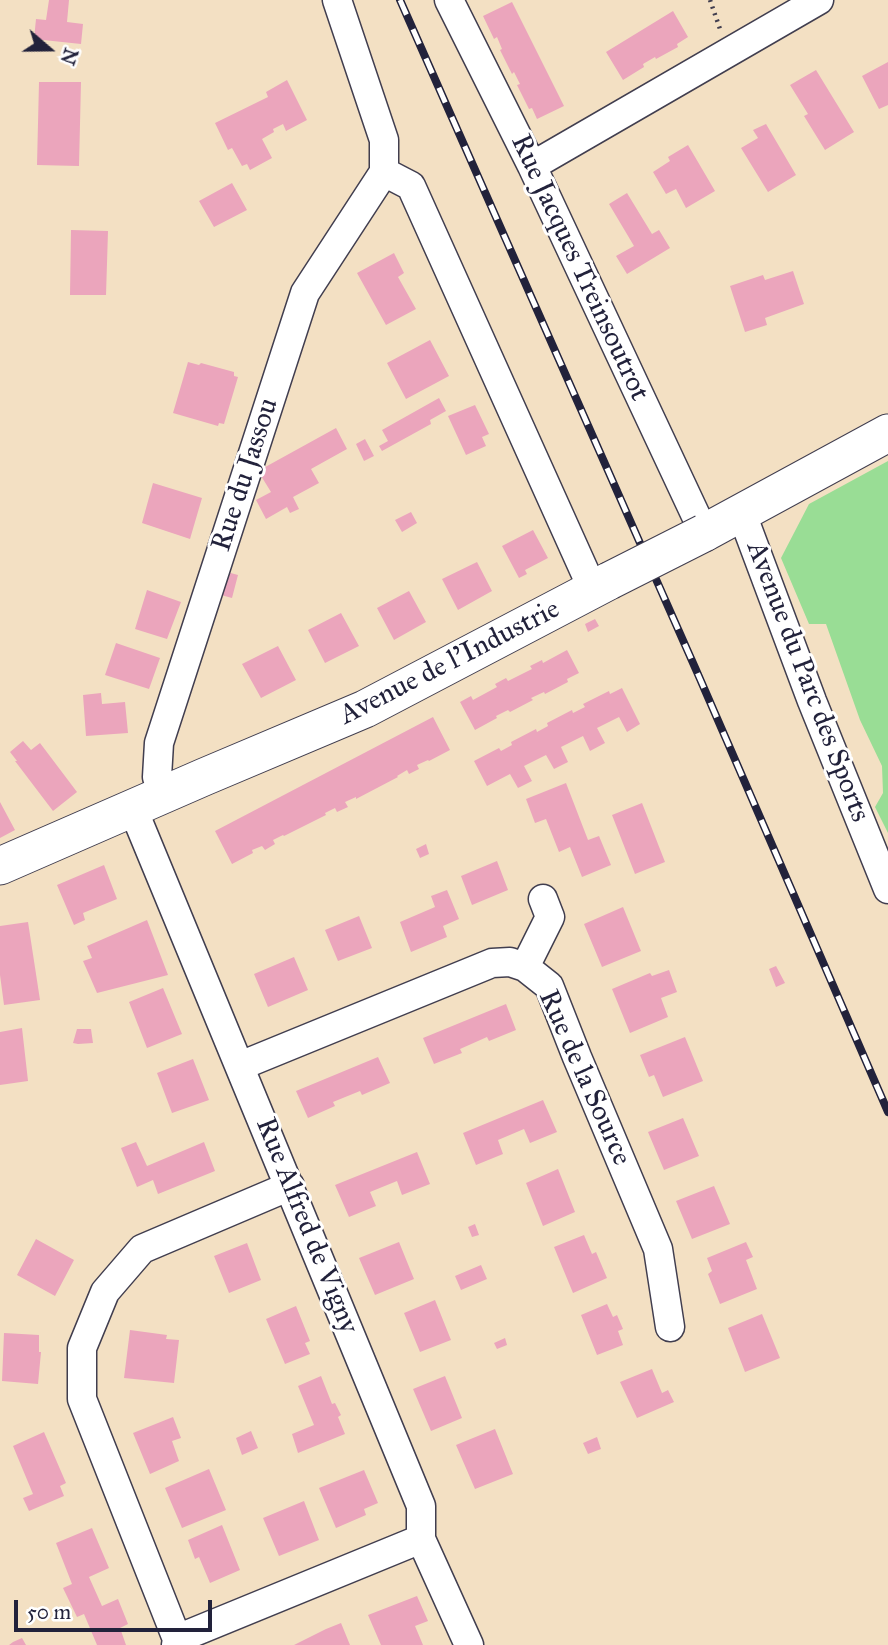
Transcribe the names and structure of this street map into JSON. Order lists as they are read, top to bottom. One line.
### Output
{"streets":{"main road":["Avenue de l'Industrie"],"street":["Rue Jacques Treinsoutrot","Rue du Jassou","Avenue du Parc des Sports","Rue de la Source","Rue Alfred de Vigny"]},"crossings":[["Rue Jacques Treinsoutrot","Avenue de l'Industrie"],["Rue du Jassou","Avenue de l'Industrie"],["Rue du Jassou","Rue Alfred de Vigny"],["Avenue de l'Industrie","Avenue du Parc des Sports"],["Avenue de l'Industrie","Rue Alfred de Vigny"],["Rue de la Source","Rue Alfred de Vigny"]],"scale_bar":"50 m","north":"right"}
